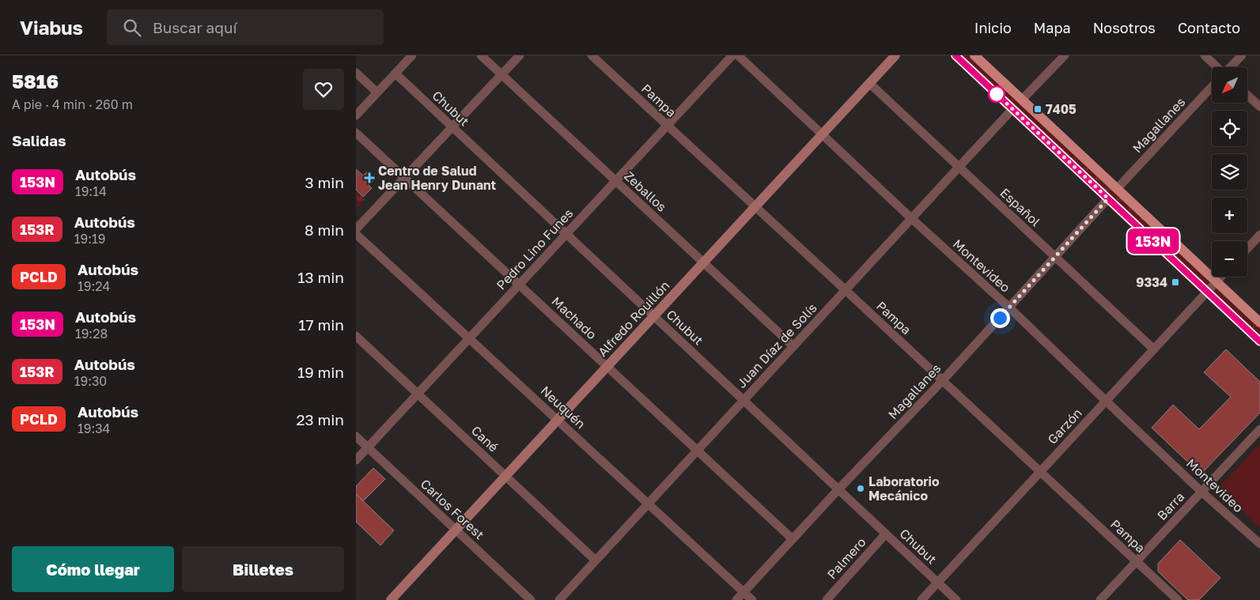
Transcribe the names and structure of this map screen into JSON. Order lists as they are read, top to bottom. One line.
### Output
{"streets":{"street":["Pampa","Chubut","Magallanes","Zeballos","Español","Pedro Lino Funes","Montevideo","Machado","Alfredo Rouillón","Juan Díaz de Solís","Neuquén","Garzón","Cané","Barra","Carlos Forest","Palmero"]},"crossings":[["Pampa","Magallanes"],["Pampa","Pedro Lino Funes"],["Pampa","Alfredo Rouillón"],["Pampa","Juan Díaz de Solís"],["Pampa","Garzón"],["Pampa","Barra"],["Chubut","Magallanes"],["Chubut","Pedro Lino Funes"],["Chubut","Alfredo Rouillón"],["Chubut","Juan Díaz de Solís"],["Chubut","Garzón"],["Chubut","Palmero"],["Magallanes","Español"],["Magallanes","Montevideo"],["Magallanes","Machado"],["Magallanes","Neuquén"],["Zeballos","Pedro Lino Funes"],["Zeballos","Alfredo Rouillón"],["Zeballos","Juan Díaz de Solís"],["Español","Alfredo Rouillón"],["Español","Juan Díaz de Solís"],["Español","Garzón"],["Pedro Lino Funes","Machado"],["Pedro Lino Funes","Neuquén"],["Pedro Lino Funes","Cané"],["Pedro Lino Funes","Carlos Forest"],["Montevideo","Alfredo Rouillón"],["Montevideo","Juan Díaz de Solís"],["Montevideo","Garzón"],["Montevideo","Barra"],["Machado","Alfredo Rouillón"],["Machado","Juan Díaz de Solís"],["Alfredo Rouillón","Neuquén"],["Alfredo Rouillón","Cané"],["Alfredo Rouillón","Carlos Forest"],["Juan Díaz de Solís","Neuquén"],["Juan Díaz de Solís","Cané"]],"places":{"transit":["7405","9334"],"health":["Centro de Salud Jean Henry Dunant"],"other":["Laboratorio Mecánico"]},"lines":["bus line 153N"],"north":"bottom left","page":{"header":"Viabus","search":"Buscar aquí","nav":["Inicio","Mapa","Nosotros","Contacto"],"heading":[["5816","A pie · 4 min · 260 m"],"Salidas"],"on_map":"153N","map_buttons":["+","−"],"list":[{"mark":"153N","name":"Autobús","note":"19:14","value":"3 min"},{"mark":"153R","name":"Autobús","note":"19:19","value":"8 min"},{"mark":"PCLD","name":"Autobús","note":"19:24","value":"13 min"},{"mark":"153N","name":"Autobús","note":"19:28","value":"17 min"},{"mark":"153R","name":"Autobús","note":"19:30","value":"19 min"},{"mark":"PCLD","name":"Autobús","note":"19:34","value":"23 min"}],"buttons":["Cómo llegar","Billetes"]}}
